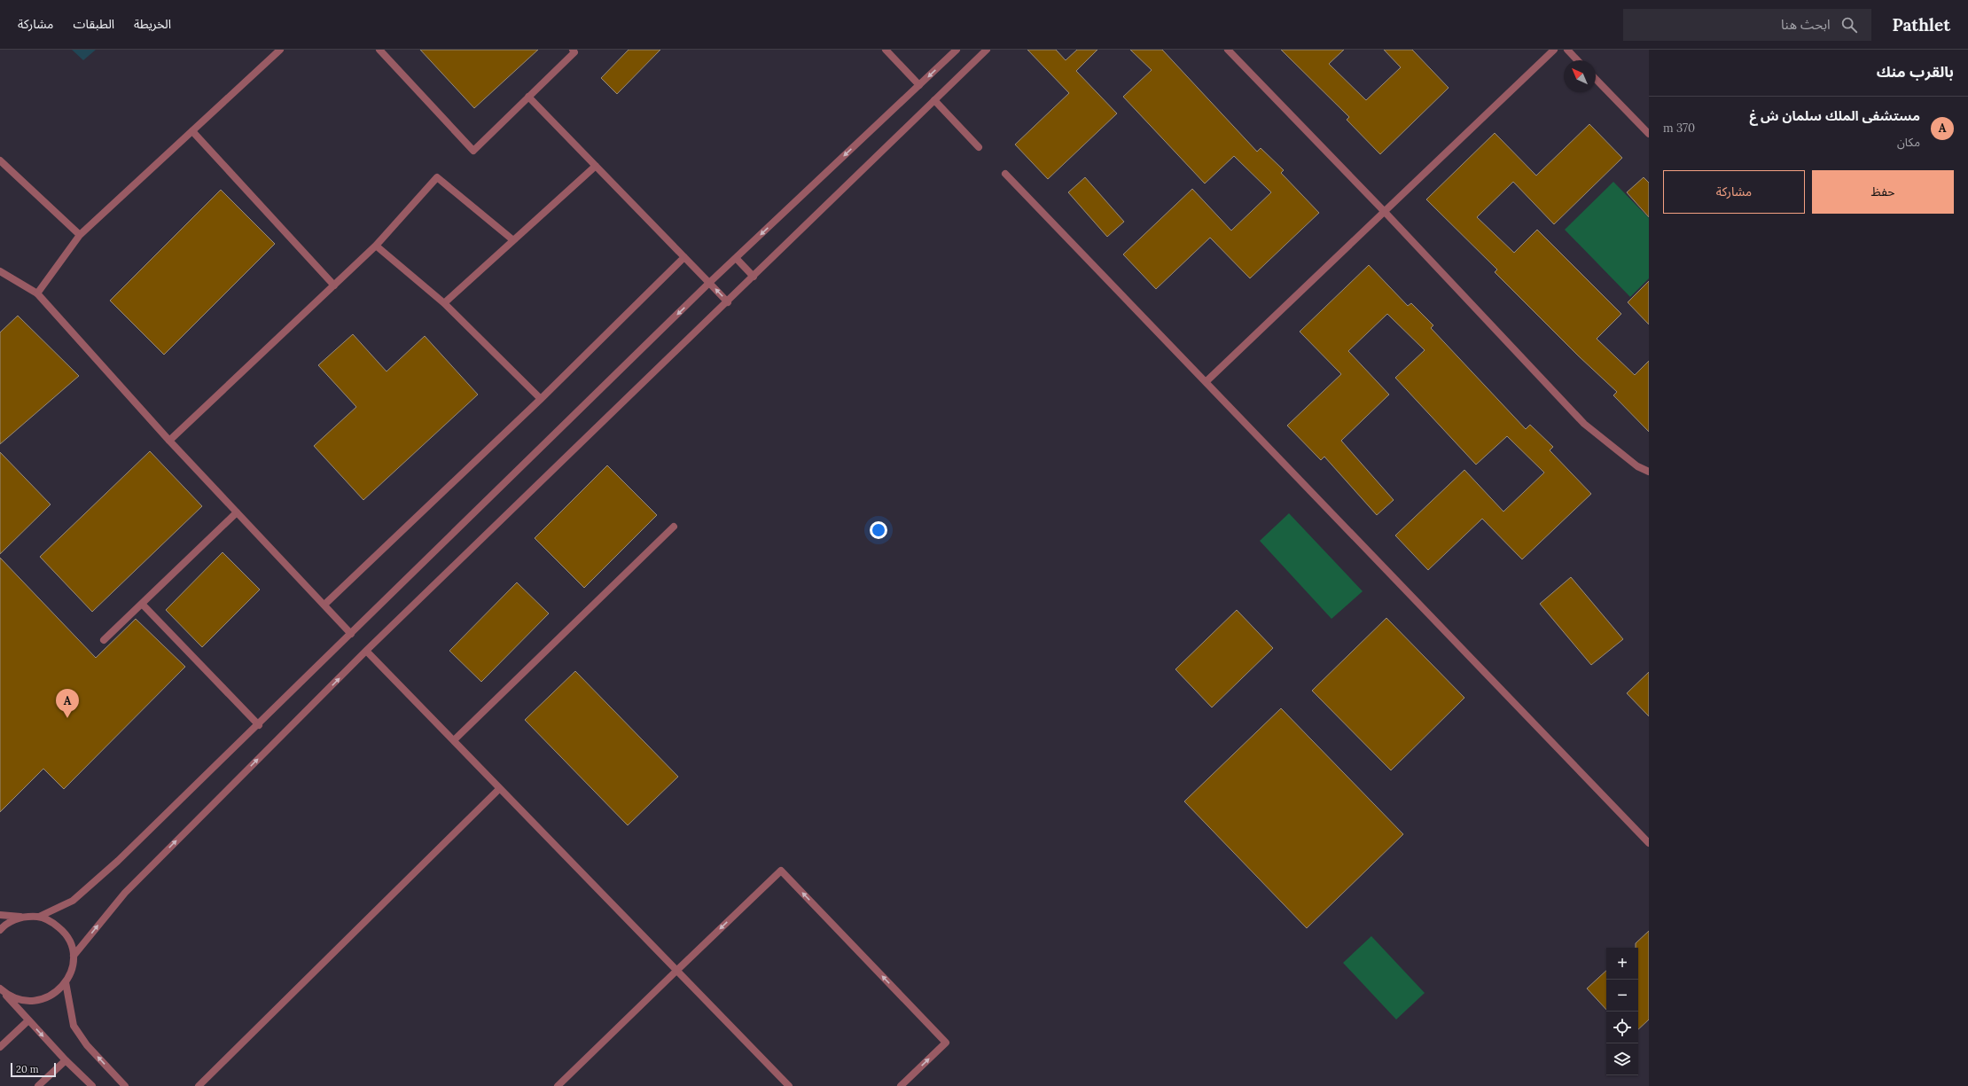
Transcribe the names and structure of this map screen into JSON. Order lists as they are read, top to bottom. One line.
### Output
{"scale_bar":"20 m","north":"top left","page":{"header":"Pathlet","search":"ابحث هنا","nav":["الخريطة","الطبقات","مشاركة"],"heading":"بالقرب منك","list":[{"mark":"A","name":"مستشفى الملك سلمان ش غ","note":"مكان","value":"370 m"}],"buttons":["حفظ","مشاركة"],"pins":"A","map_buttons":["+","−"],"scale":"20 m"}}
